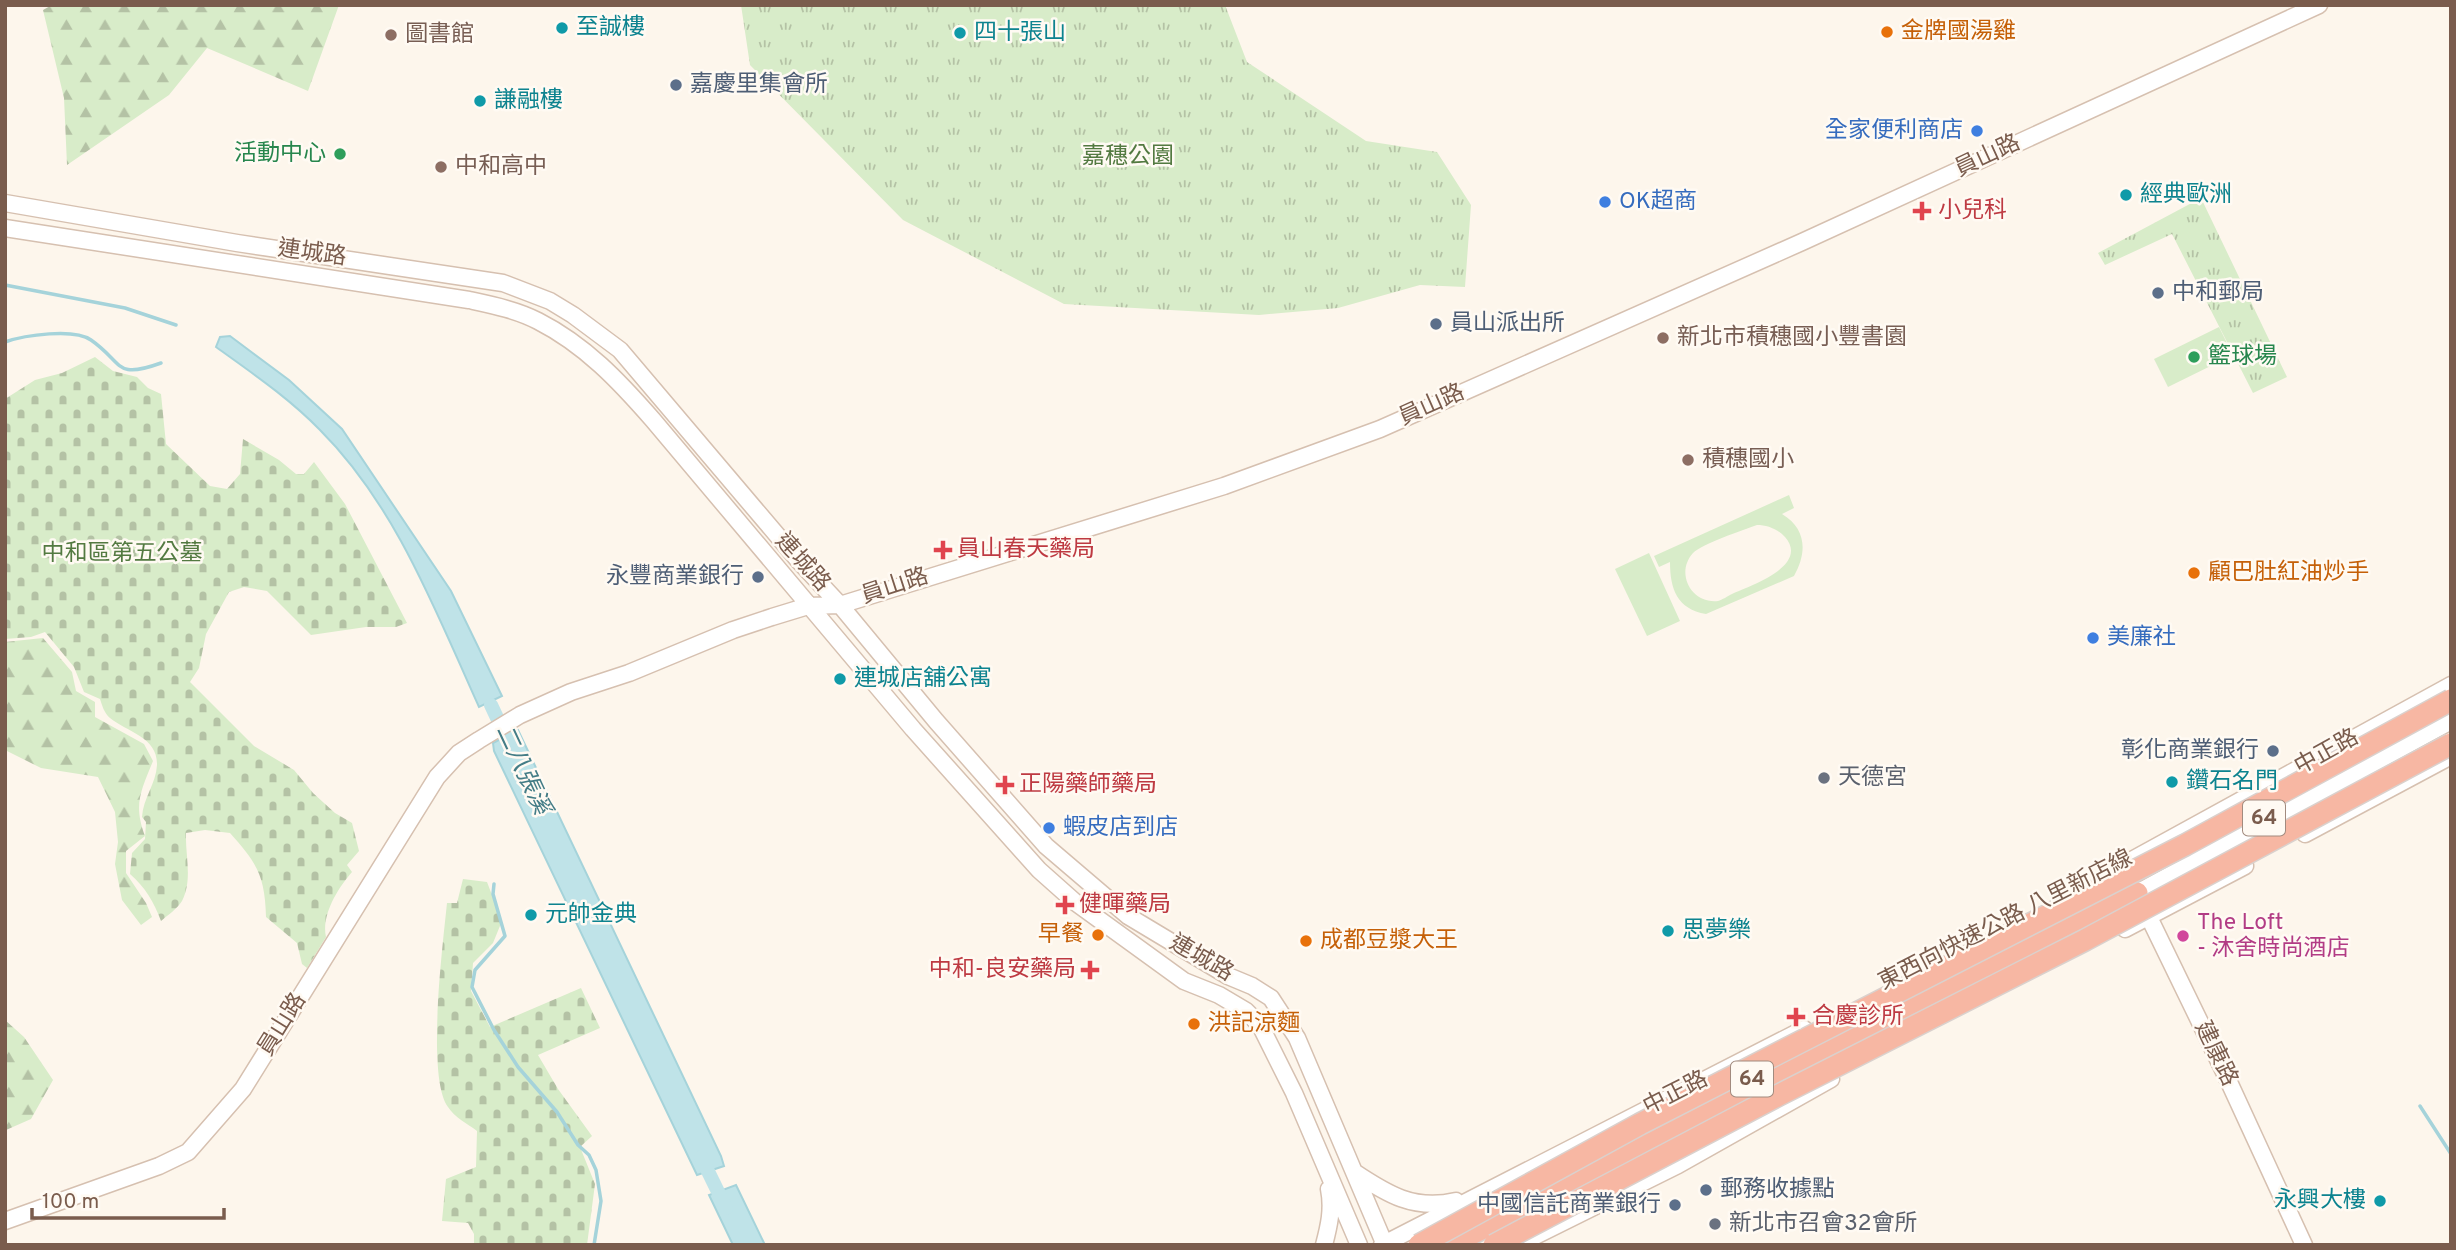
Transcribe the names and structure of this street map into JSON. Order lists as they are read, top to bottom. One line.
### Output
{"streets":{"highway":["64","東西向快速公路 八里新店線"],"main road":["員山路","連城路","中正路","建康路"]},"crossings":[["員山路","連城路"],["連城路","中正路"],["中正路","建康路"]],"water":["二八張溪"],"parks":["嘉穗公園","中和區第五公墓"],"places":{"other":["至誠樓","金牌國湯雞","四十張山","圖書館","嘉慶里集會所","謙融樓","全家便利商店","活動中心","中和高中","經典歐洲","OK超商","中和郵局","員山派出所","新北市積穗國小豐書園","籃球場","積穗國小","顧巴肚紅油炒手","永豐商業銀行","美廉社","連城店舖公寓","彰化商業銀行","天德宮","鑽石名門","蝦皮店到店","元帥金典","思夢樂","早餐","The Loft - 沐舍時尚酒店","成都豆漿大王","洪記涼麵","郵務收據點","永興大樓","中國信託商業銀行","新北市召會32會所"],"health":["小兒科","員山春天藥局","正陽藥師藥局","健暉藥局","中和-良安藥局","合慶診所"]},"scale_bar":"100 m"}
